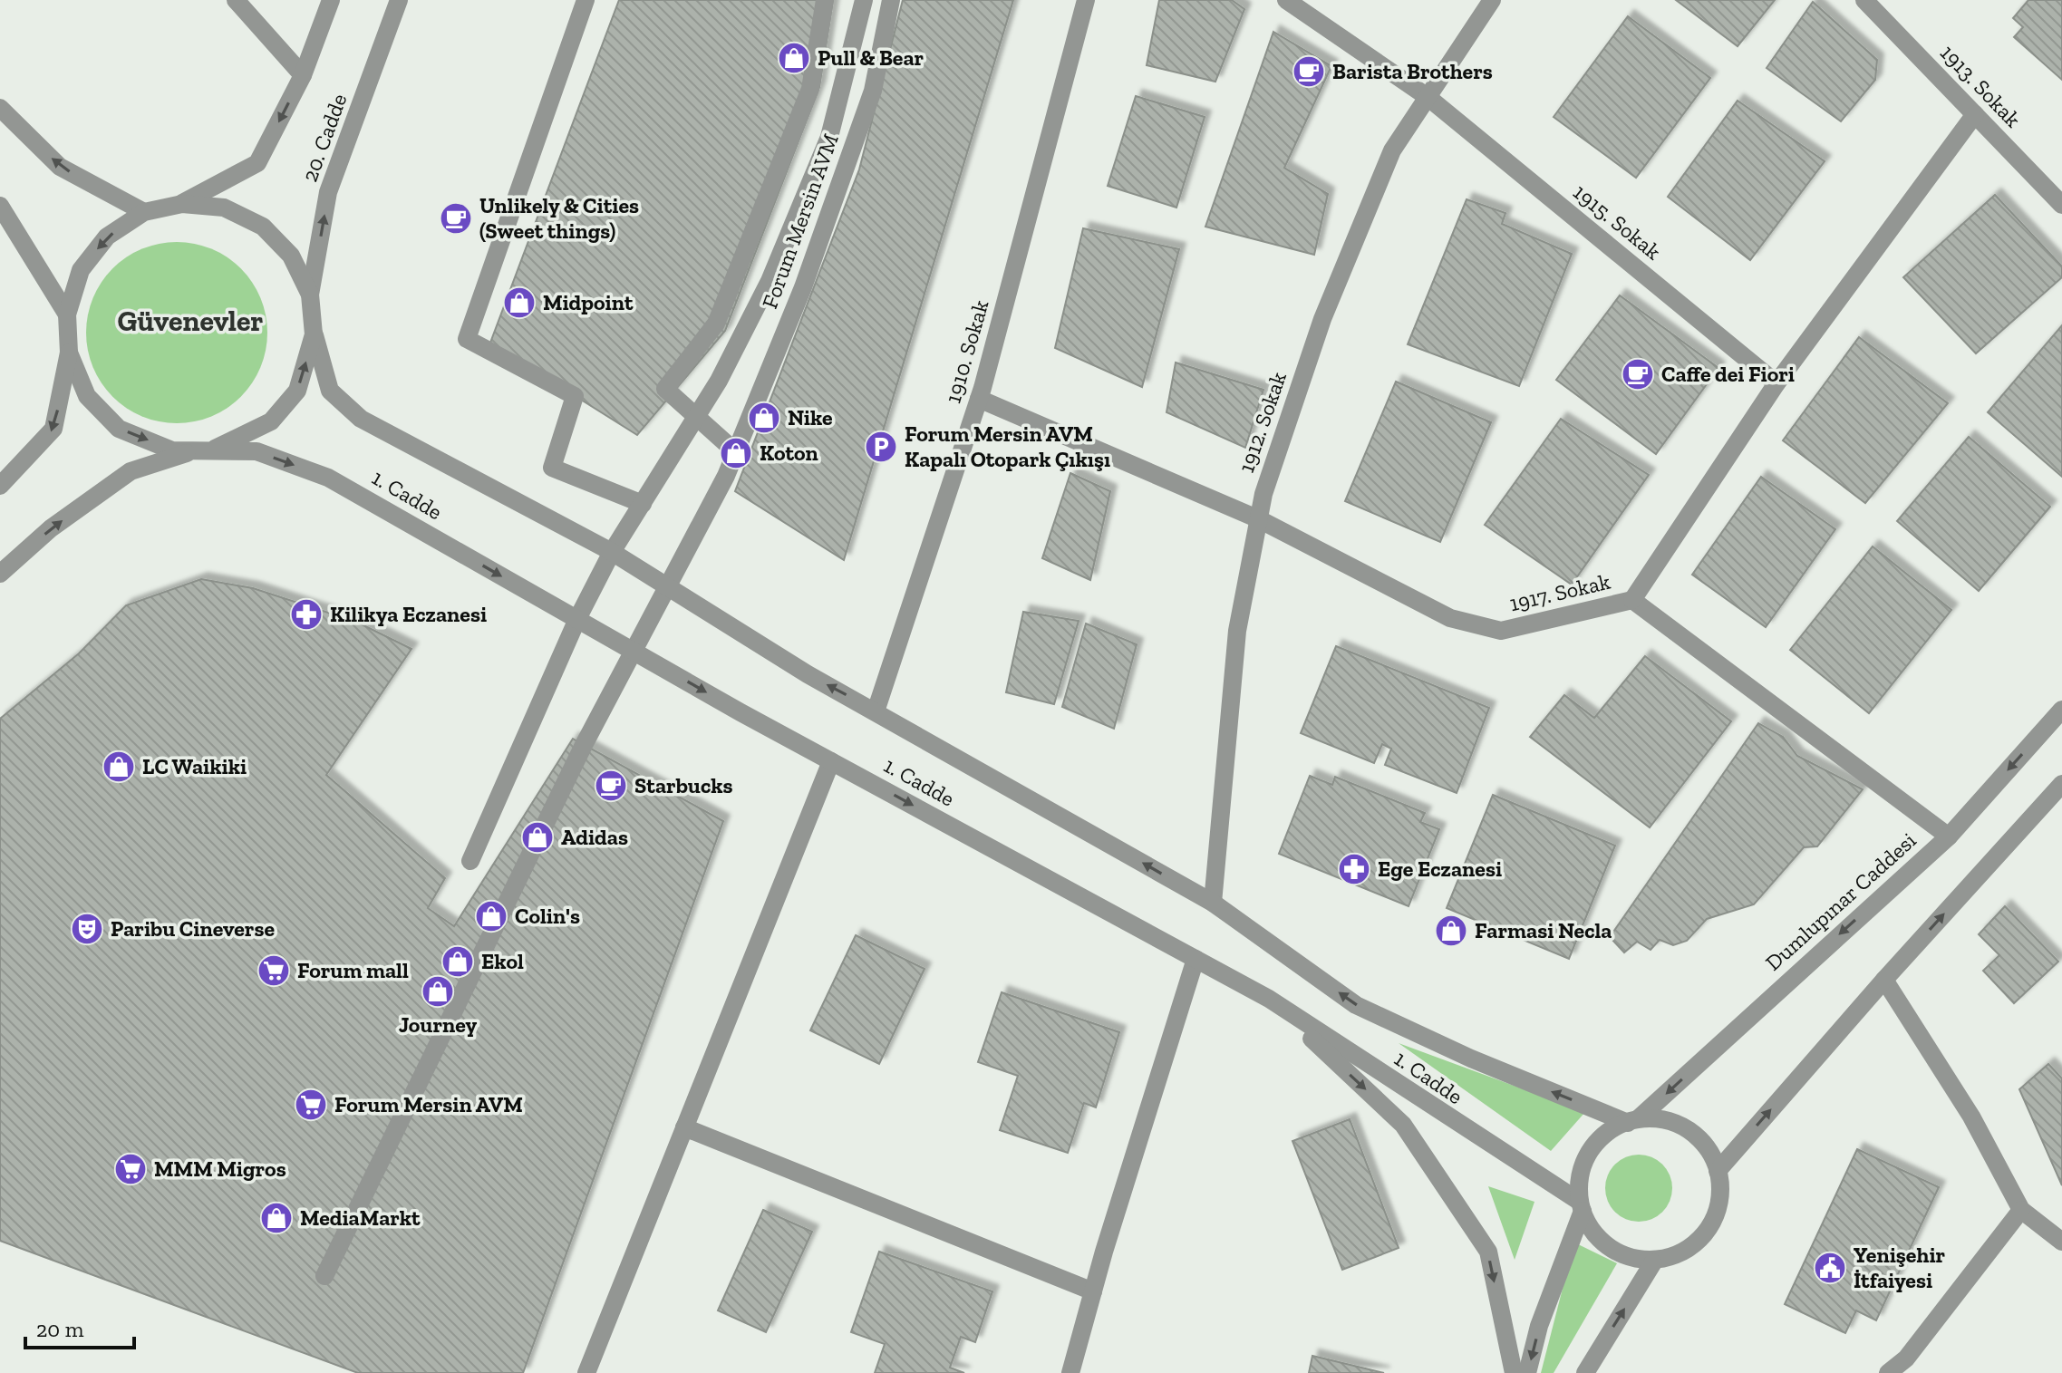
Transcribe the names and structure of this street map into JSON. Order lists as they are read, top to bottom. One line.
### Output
{"streets":{"street":["1913. Sokak","20. Cadde","Forum Mersin AVM","1915. Sokak","1910. Sokak","1912. Sokak","1. Cadde","1917. Sokak","Dumlupınar Caddesi"]},"crossings":[["20. Cadde","1. Cadde"],["Forum Mersin AVM","1. Cadde"],["1915. Sokak","1912. Sokak"],["1910. Sokak","1. Cadde"],["1910. Sokak","1917. Sokak"],["1912. Sokak","1. Cadde"],["1912. Sokak","1917. Sokak"],["1. Cadde","Dumlupınar Caddesi"],["1917. Sokak","Dumlupınar Caddesi"]],"districts":["Güvenevler"],"places":{"shop":["Pull & Bear","Midpoint","Nike","Koton","LC Waikiki","Adidas","Colin's","Farmasi Necla","Ekol","Journey","MediaMarkt"],"cafe":["Barista Brothers","Unlikely & Cities (Sweet things)","Caffe dei Fiori","Starbucks"],"parking":["Forum Mersin AVM Kapalı Otopark Çıkışı"],"pharmacy":["Kilikya Eczanesi","Ege Eczanesi"],"theatre":["Paribu Cineverse"],"supermarket":["Forum mall","Forum Mersin AVM","MMM Migros"],"public building":["Yenişehir İtfaiyesi"]},"scale_bar":"20 m"}
